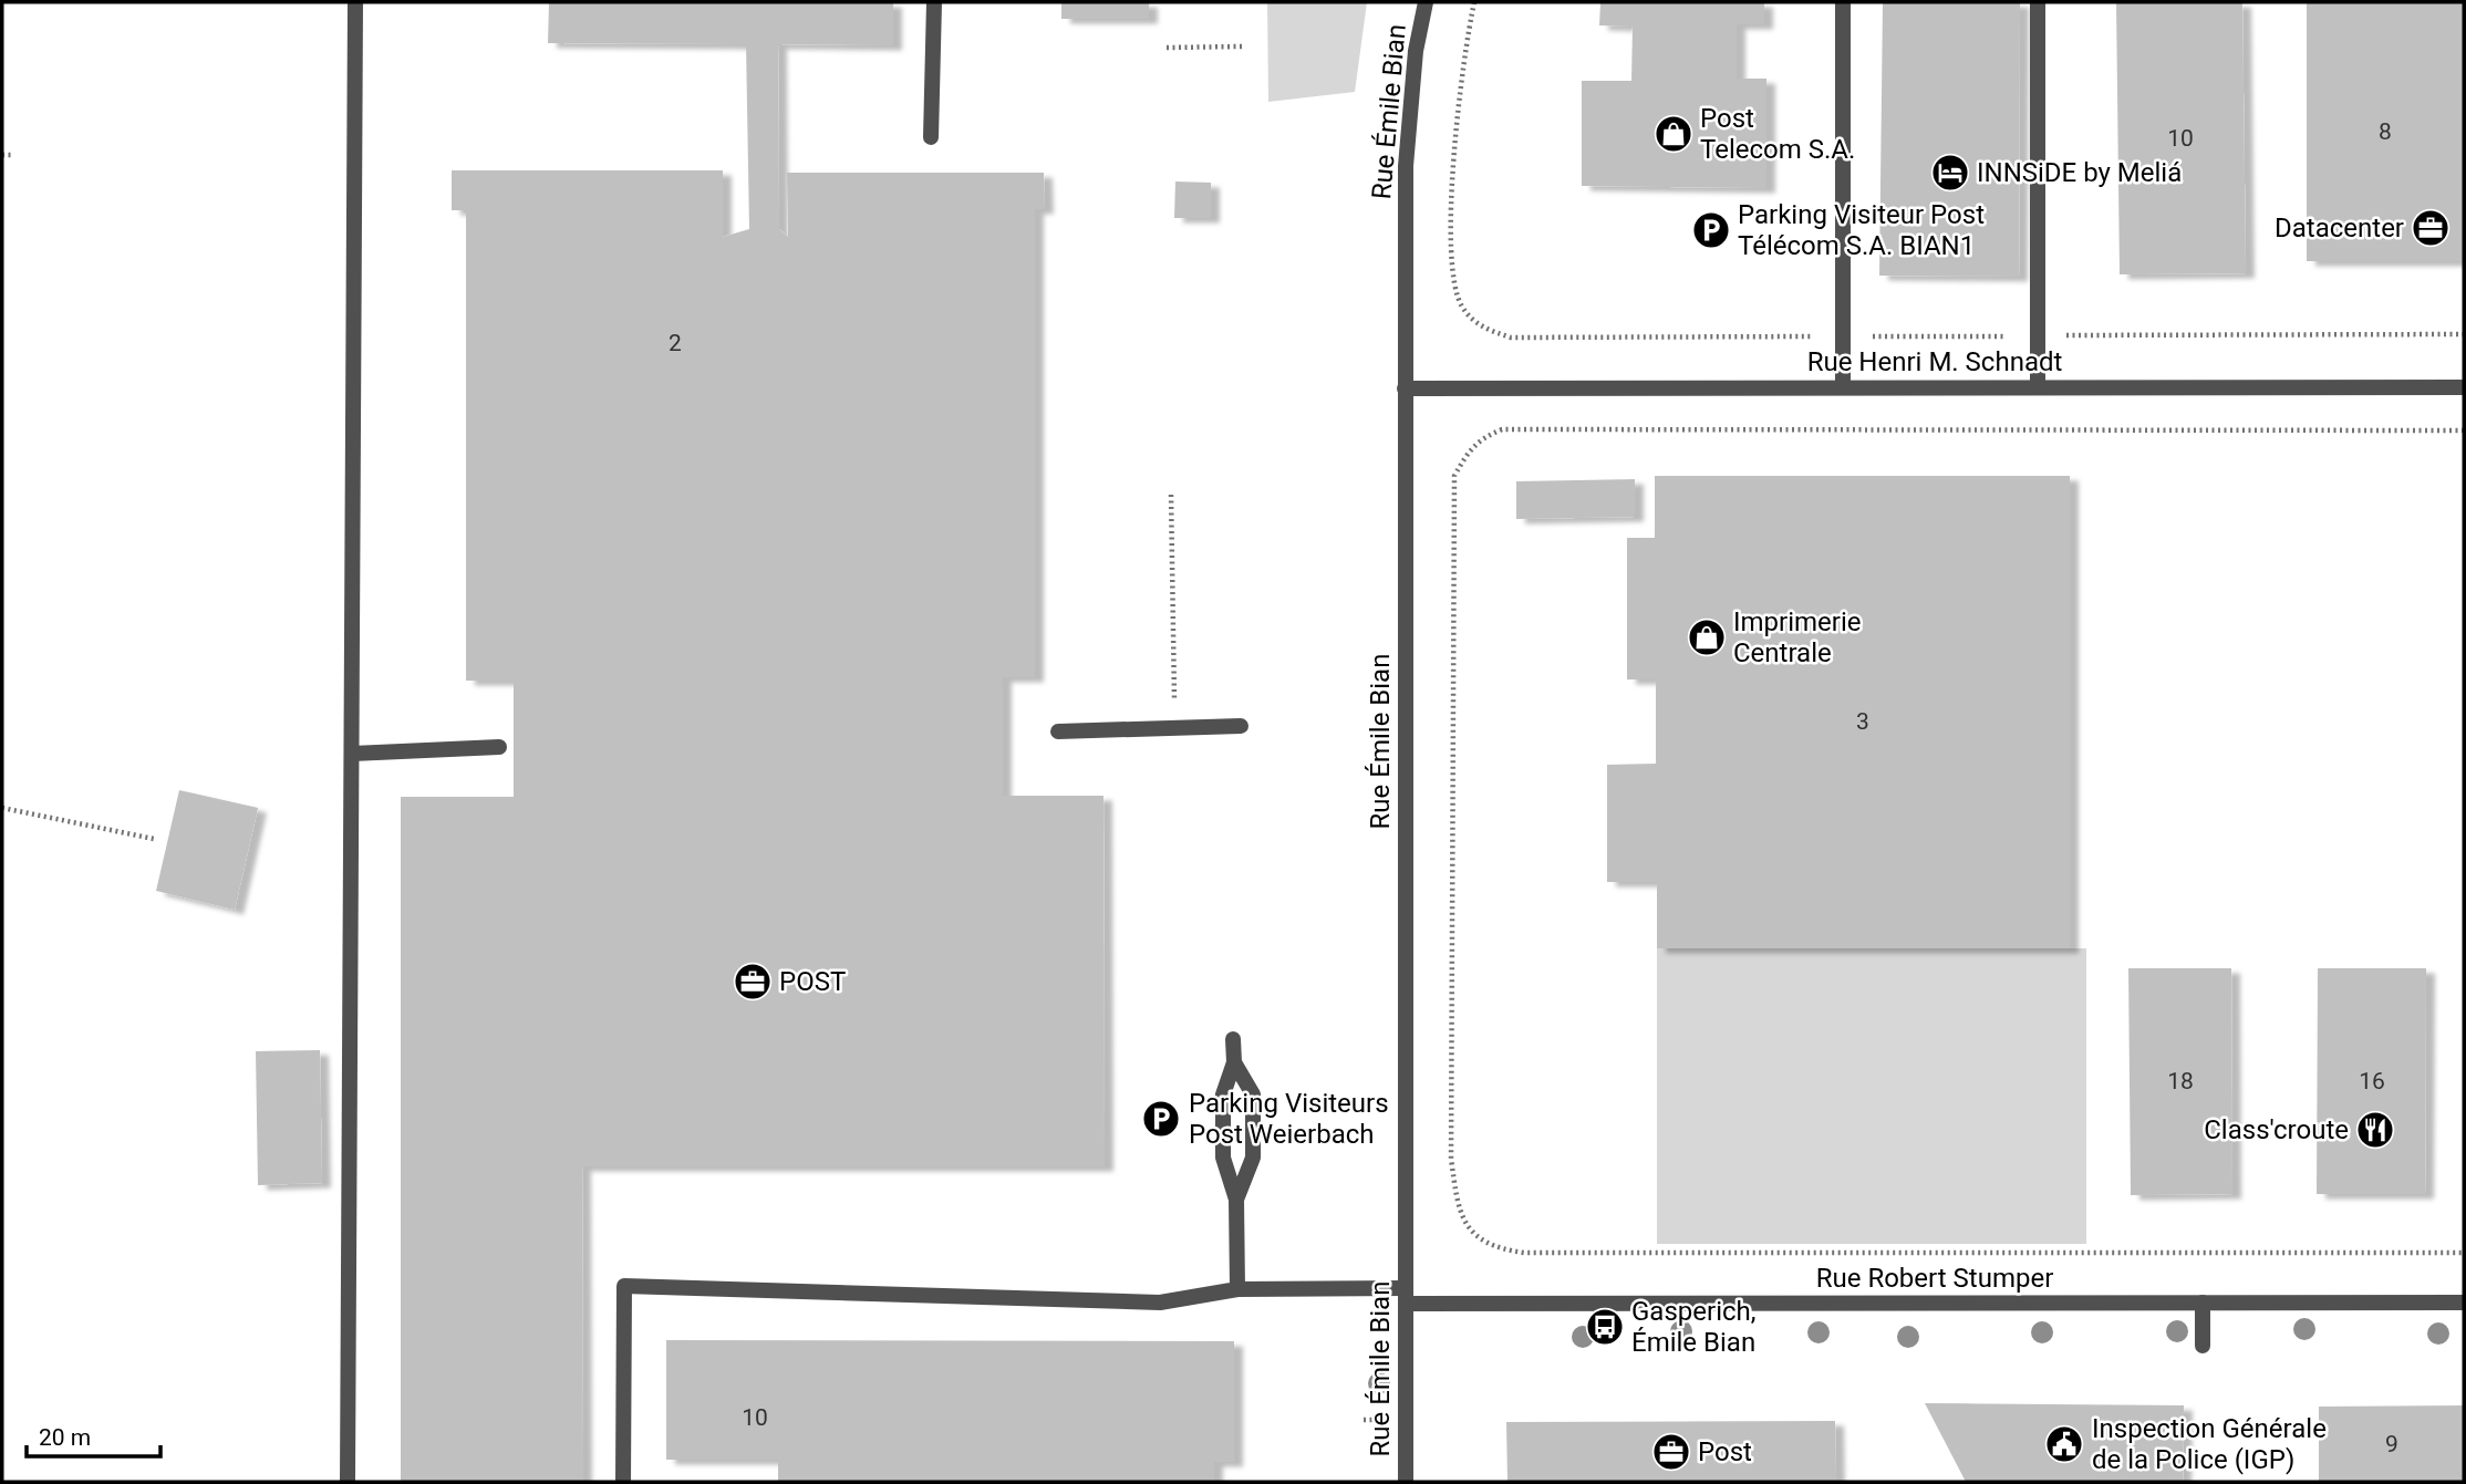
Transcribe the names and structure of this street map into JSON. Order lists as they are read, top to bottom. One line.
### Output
{"streets":{"street":["Rue Émile Bian","Rue Henri M. Schnadt","Rue Robert Stumper"]},"crossings":[["Rue Émile Bian","Rue Henri M. Schnadt"],["Rue Émile Bian","Rue Robert Stumper"]],"places":{"shop":["Post Telecom S.A.","Imprimerie Centrale"],"hotel":["INNSiDE by Meliá"],"office":["Datacenter","POST","Post"],"parking":["Parking Visiteur Post Télécom S.A. BIAN1","Parking Visiteurs Post Weierbach"],"restaurant":["Class'croute"],"bus stop":["Gasperich, Émile Bian"],"public building":["Inspection Générale de la Police (IGP)"]},"house_numbers":["8","10","2","3","18","16","10","9"],"scale_bar":"20 m"}
